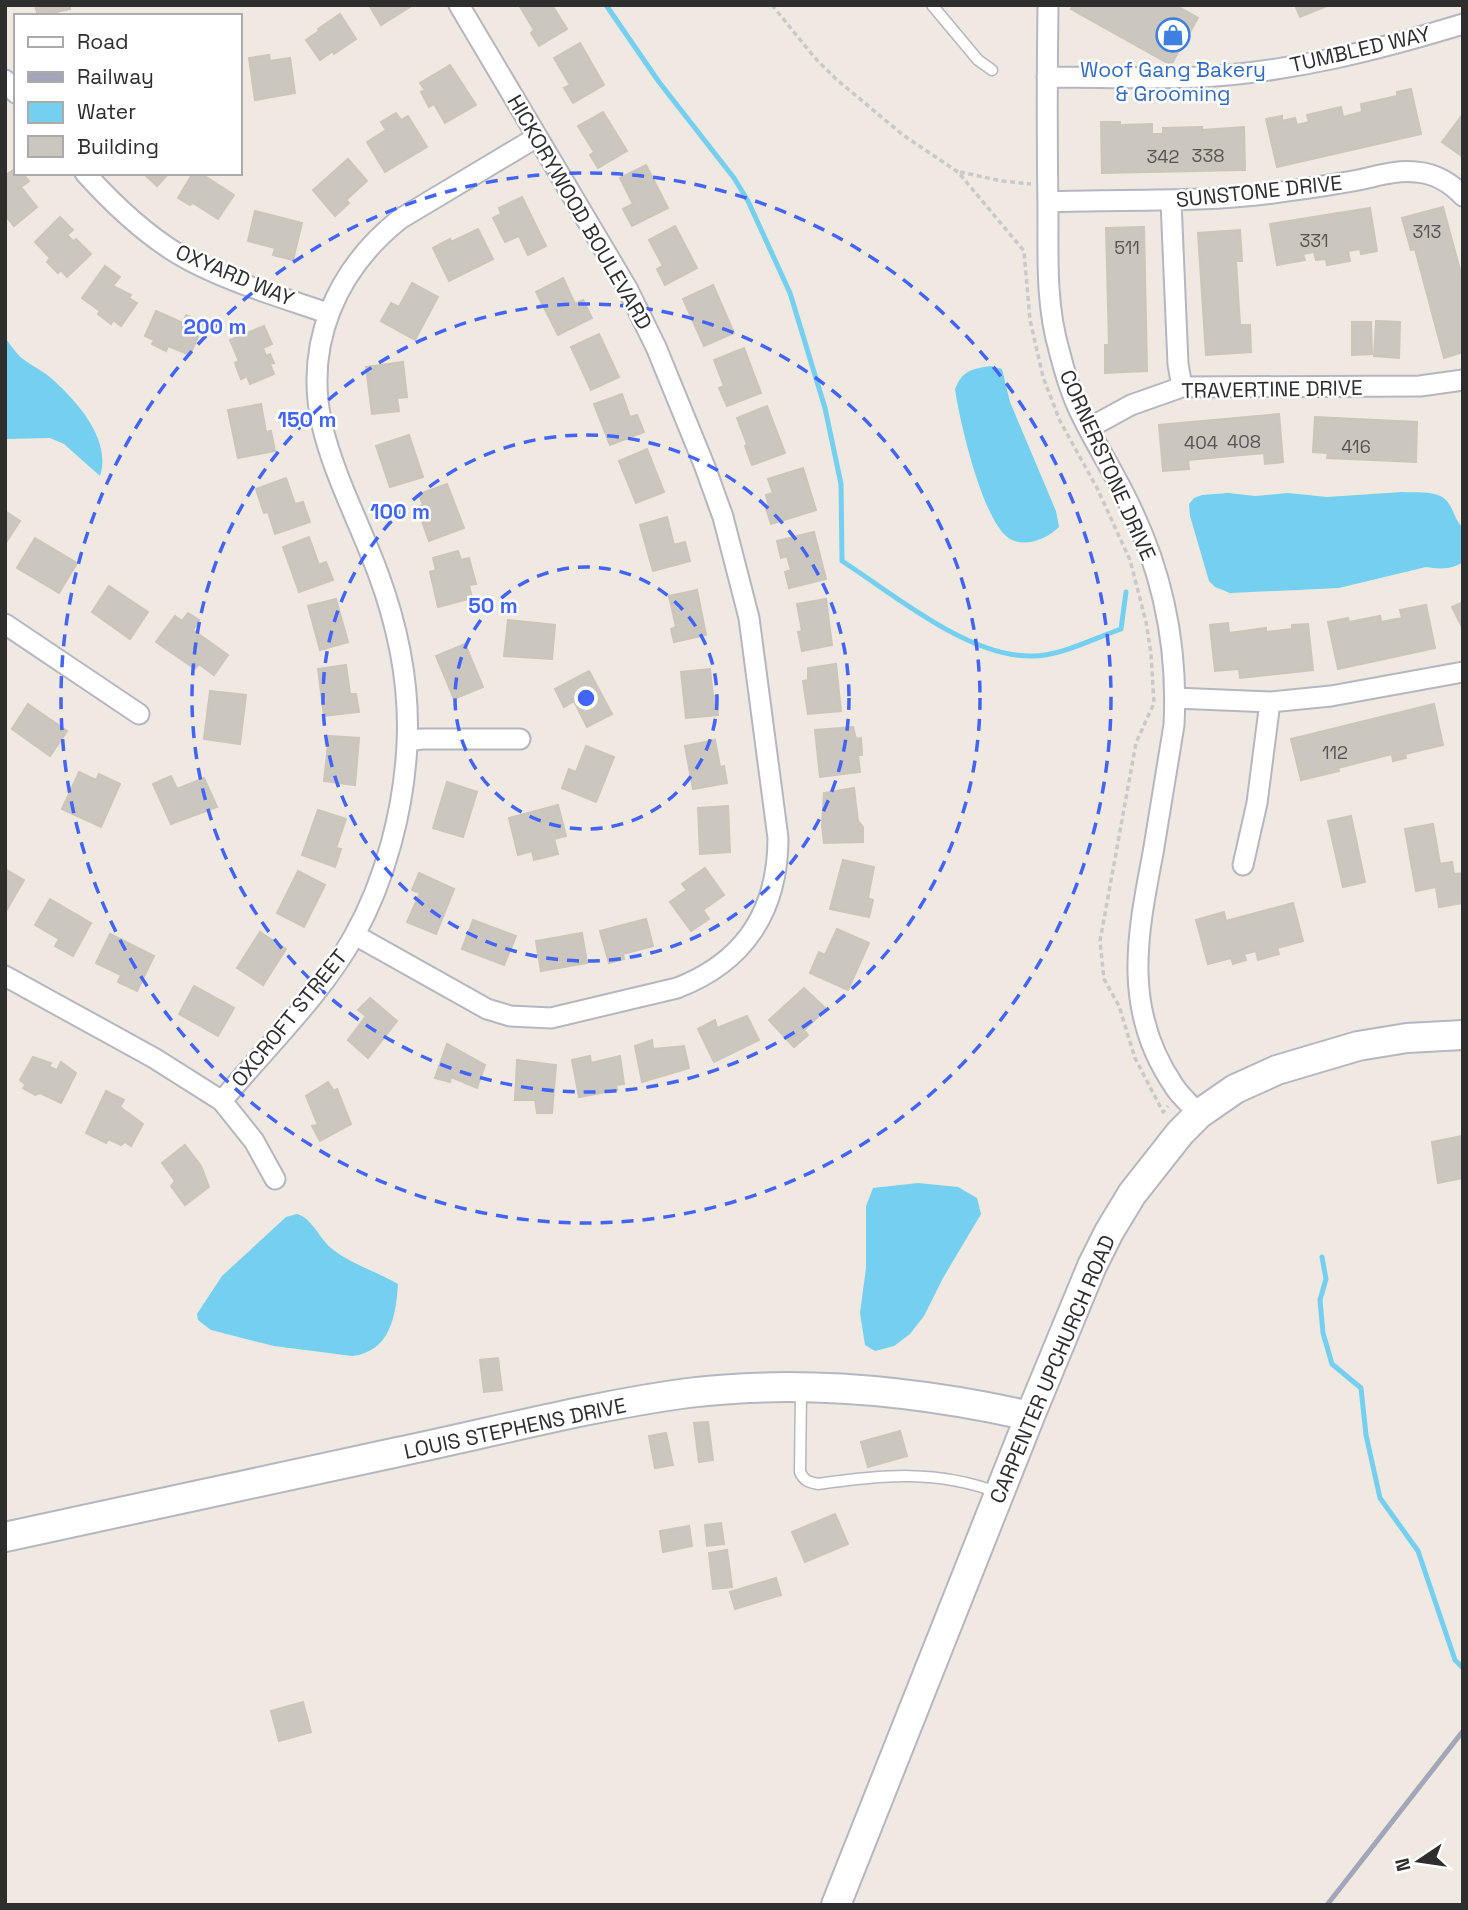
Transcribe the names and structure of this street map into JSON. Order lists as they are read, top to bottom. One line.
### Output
{"streets":{"street":["TUMBLED WAY","SUNSTONE DRIVE","HICKORYWOOD BOULEVARD","OXYARD WAY","TRAVERTINE DRIVE","CORNERSTONE DRIVE","OXCROFT STREET","CARPENTER UPCHURCH ROAD","LOUIS STEPHENS DRIVE"]},"crossings":[["TUMBLED WAY","CORNERSTONE DRIVE"],["SUNSTONE DRIVE","CORNERSTONE DRIVE"],["HICKORYWOOD BOULEVARD","OXCROFT STREET"],["OXYARD WAY","OXCROFT STREET"],["TRAVERTINE DRIVE","CORNERSTONE DRIVE"],["CORNERSTONE DRIVE","CARPENTER UPCHURCH ROAD"],["CARPENTER UPCHURCH ROAD","LOUIS STEPHENS DRIVE"]],"places":{"shop":["Woof Gang Bakery & Grooming"]},"house_numbers":["338","342","313","331","511","408","404","416","112"],"legend":["Road","Railway","Water","Building"],"north":"left","rings":["200 m","150 m","100 m","50 m"]}
